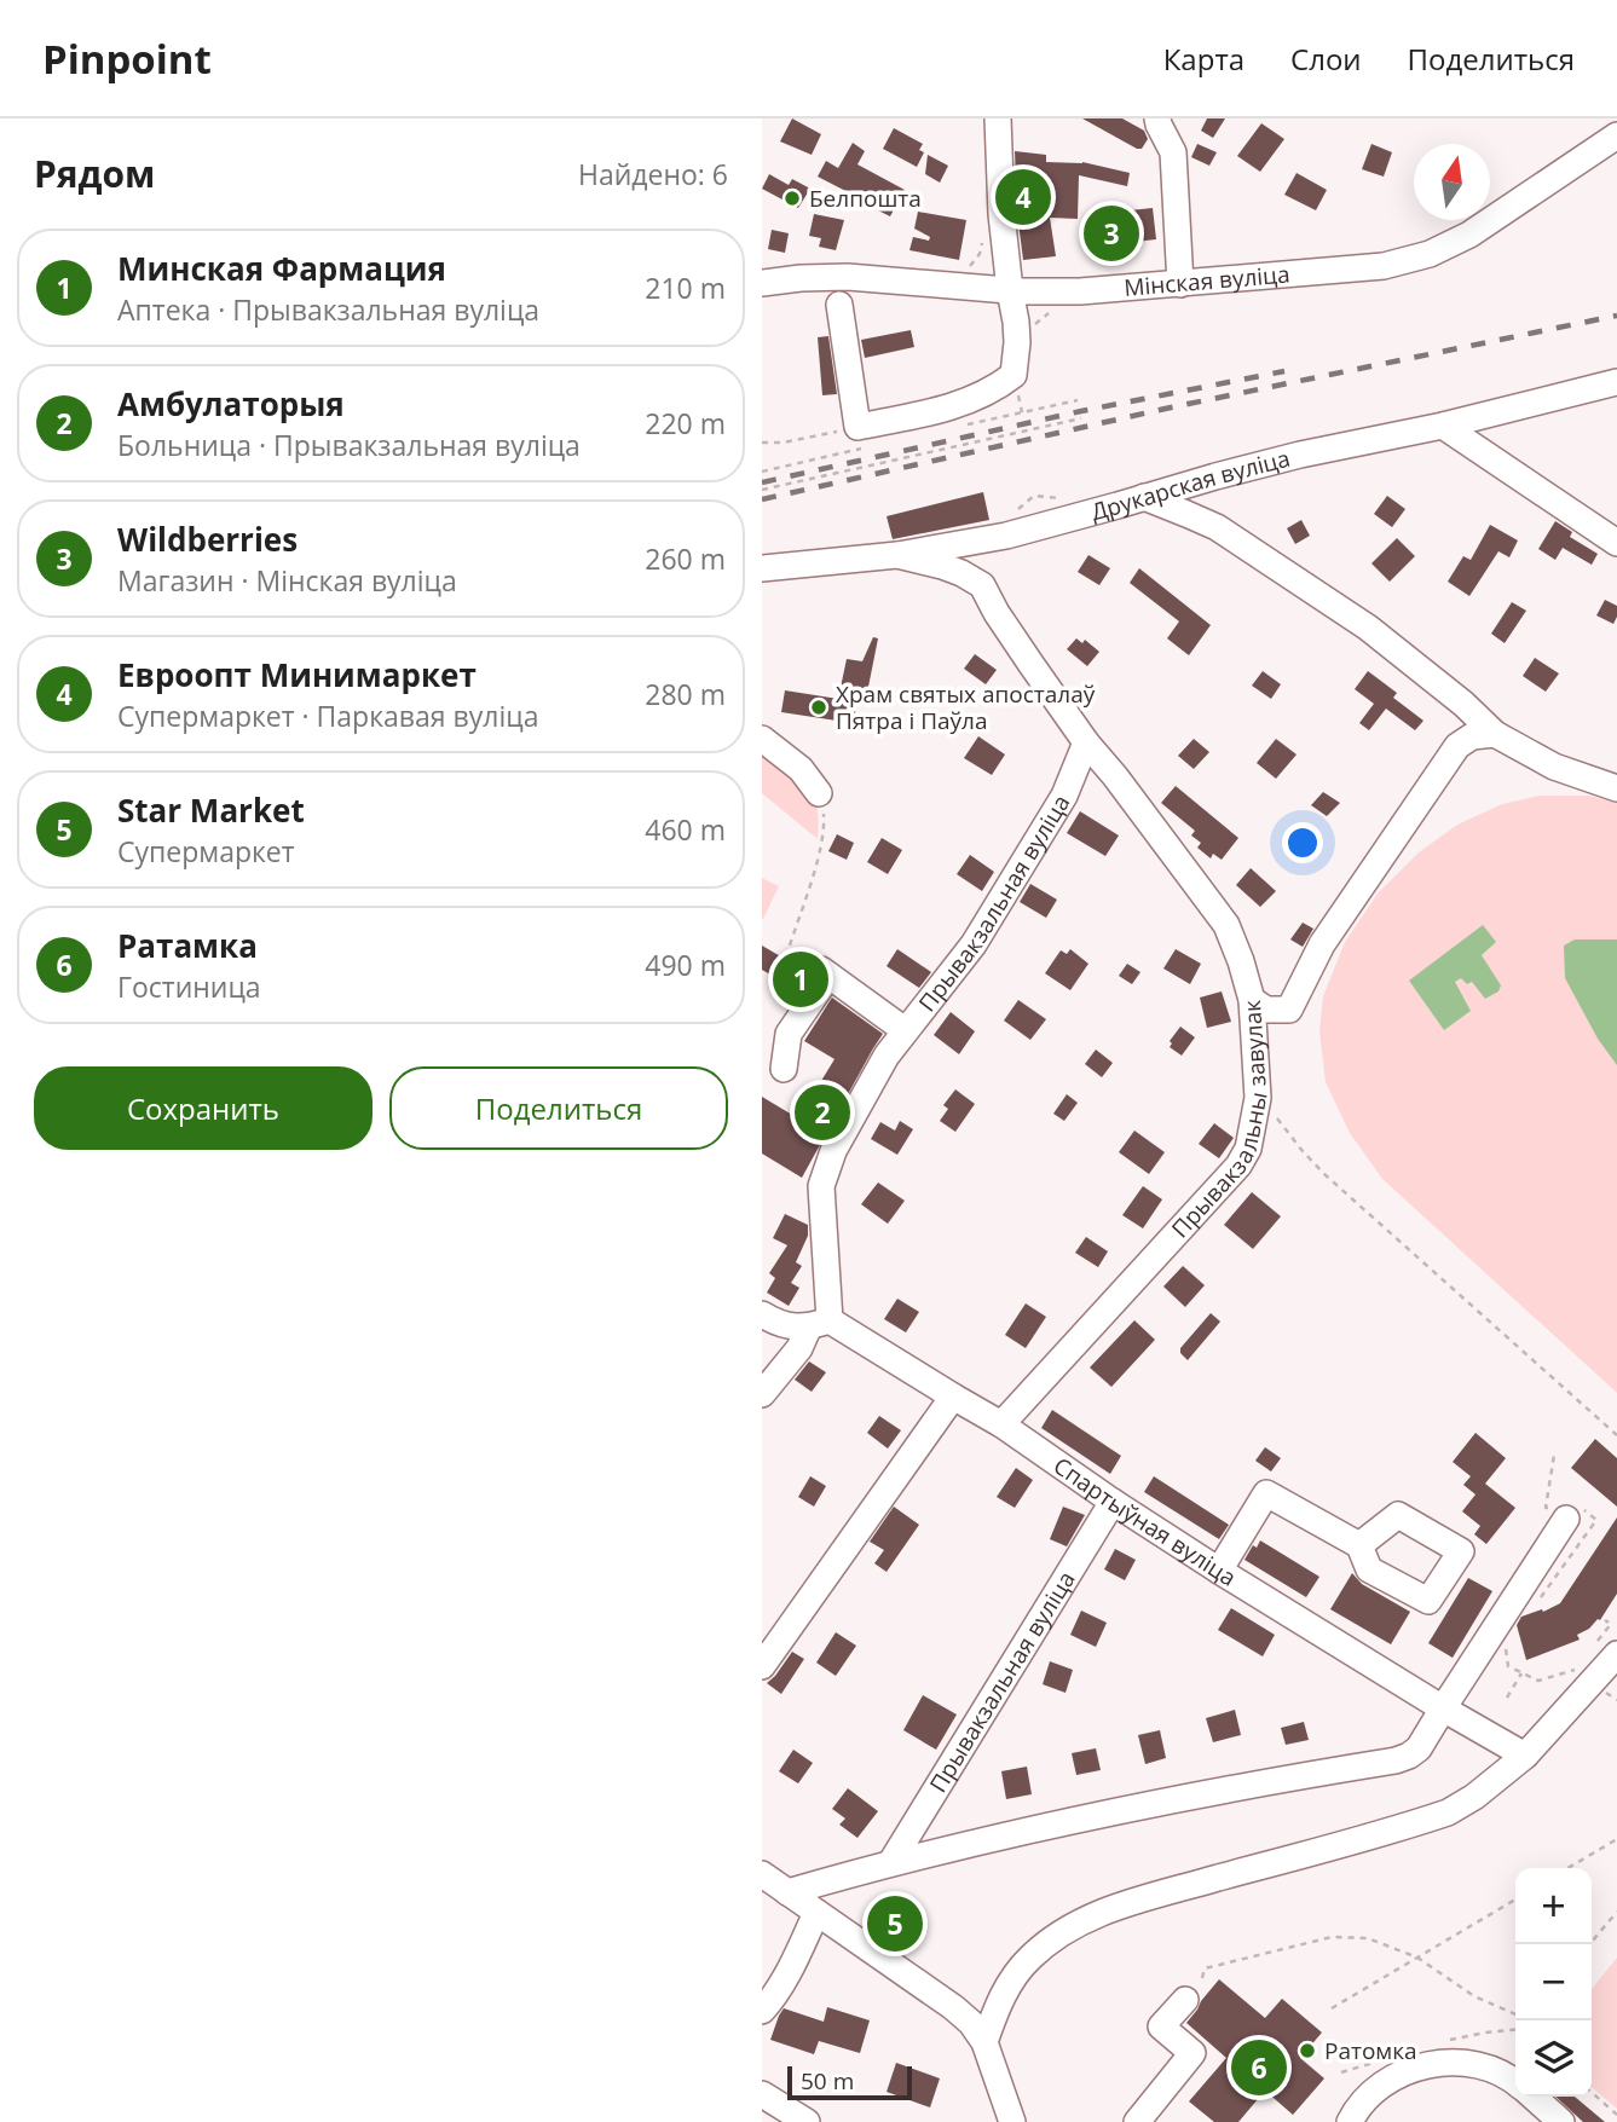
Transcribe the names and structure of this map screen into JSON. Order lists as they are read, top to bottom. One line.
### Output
{"streets":{"street":["Мінская вуліца","Друкарская вуліца","Прывакзальная вуліца","Прывакзальны завулак","Спартыўная вуліца"]},"crossings":[["Прывакзальная вуліца","Прывакзальны завулак"],["Прывакзальная вуліца","Спартыўная вуліца"],["Прывакзальны завулак","Спартыўная вуліца"]],"places":["Белпошта","Храм святых апосталаў Пятра і Паўла","Ратомка"],"scale_bar":"50 m","north":"top","page":{"header":"Pinpoint","nav":["Карта","Слои","Поделиться"],"heading":["Рядом","Найдено: 6"],"pins":["4","3","1","2","5","6"],"list":[{"mark":"1","name":"Минская Фармация","note":"Аптека · Прывакзальная вуліца","value":"210 m"},{"mark":"2","name":"Амбулаторыя","note":"Больница · Прывакзальная вуліца","value":"220 m"},{"mark":"3","name":"Wildberries","note":"Магазин · Мінская вуліца","value":"260 m"},{"mark":"4","name":"Евроопт Минимаркет","note":"Супермаркет · Паркавая вуліца","value":"280 m"},{"mark":"5","name":"Star Market","note":"Супермаркет","value":"460 m"},{"mark":"6","name":"Ратамка","note":"Гостиница","value":"490 m"}],"buttons":["Сохранить","Поделиться"],"map_buttons":["+","−"],"scale":"50 m"}}
